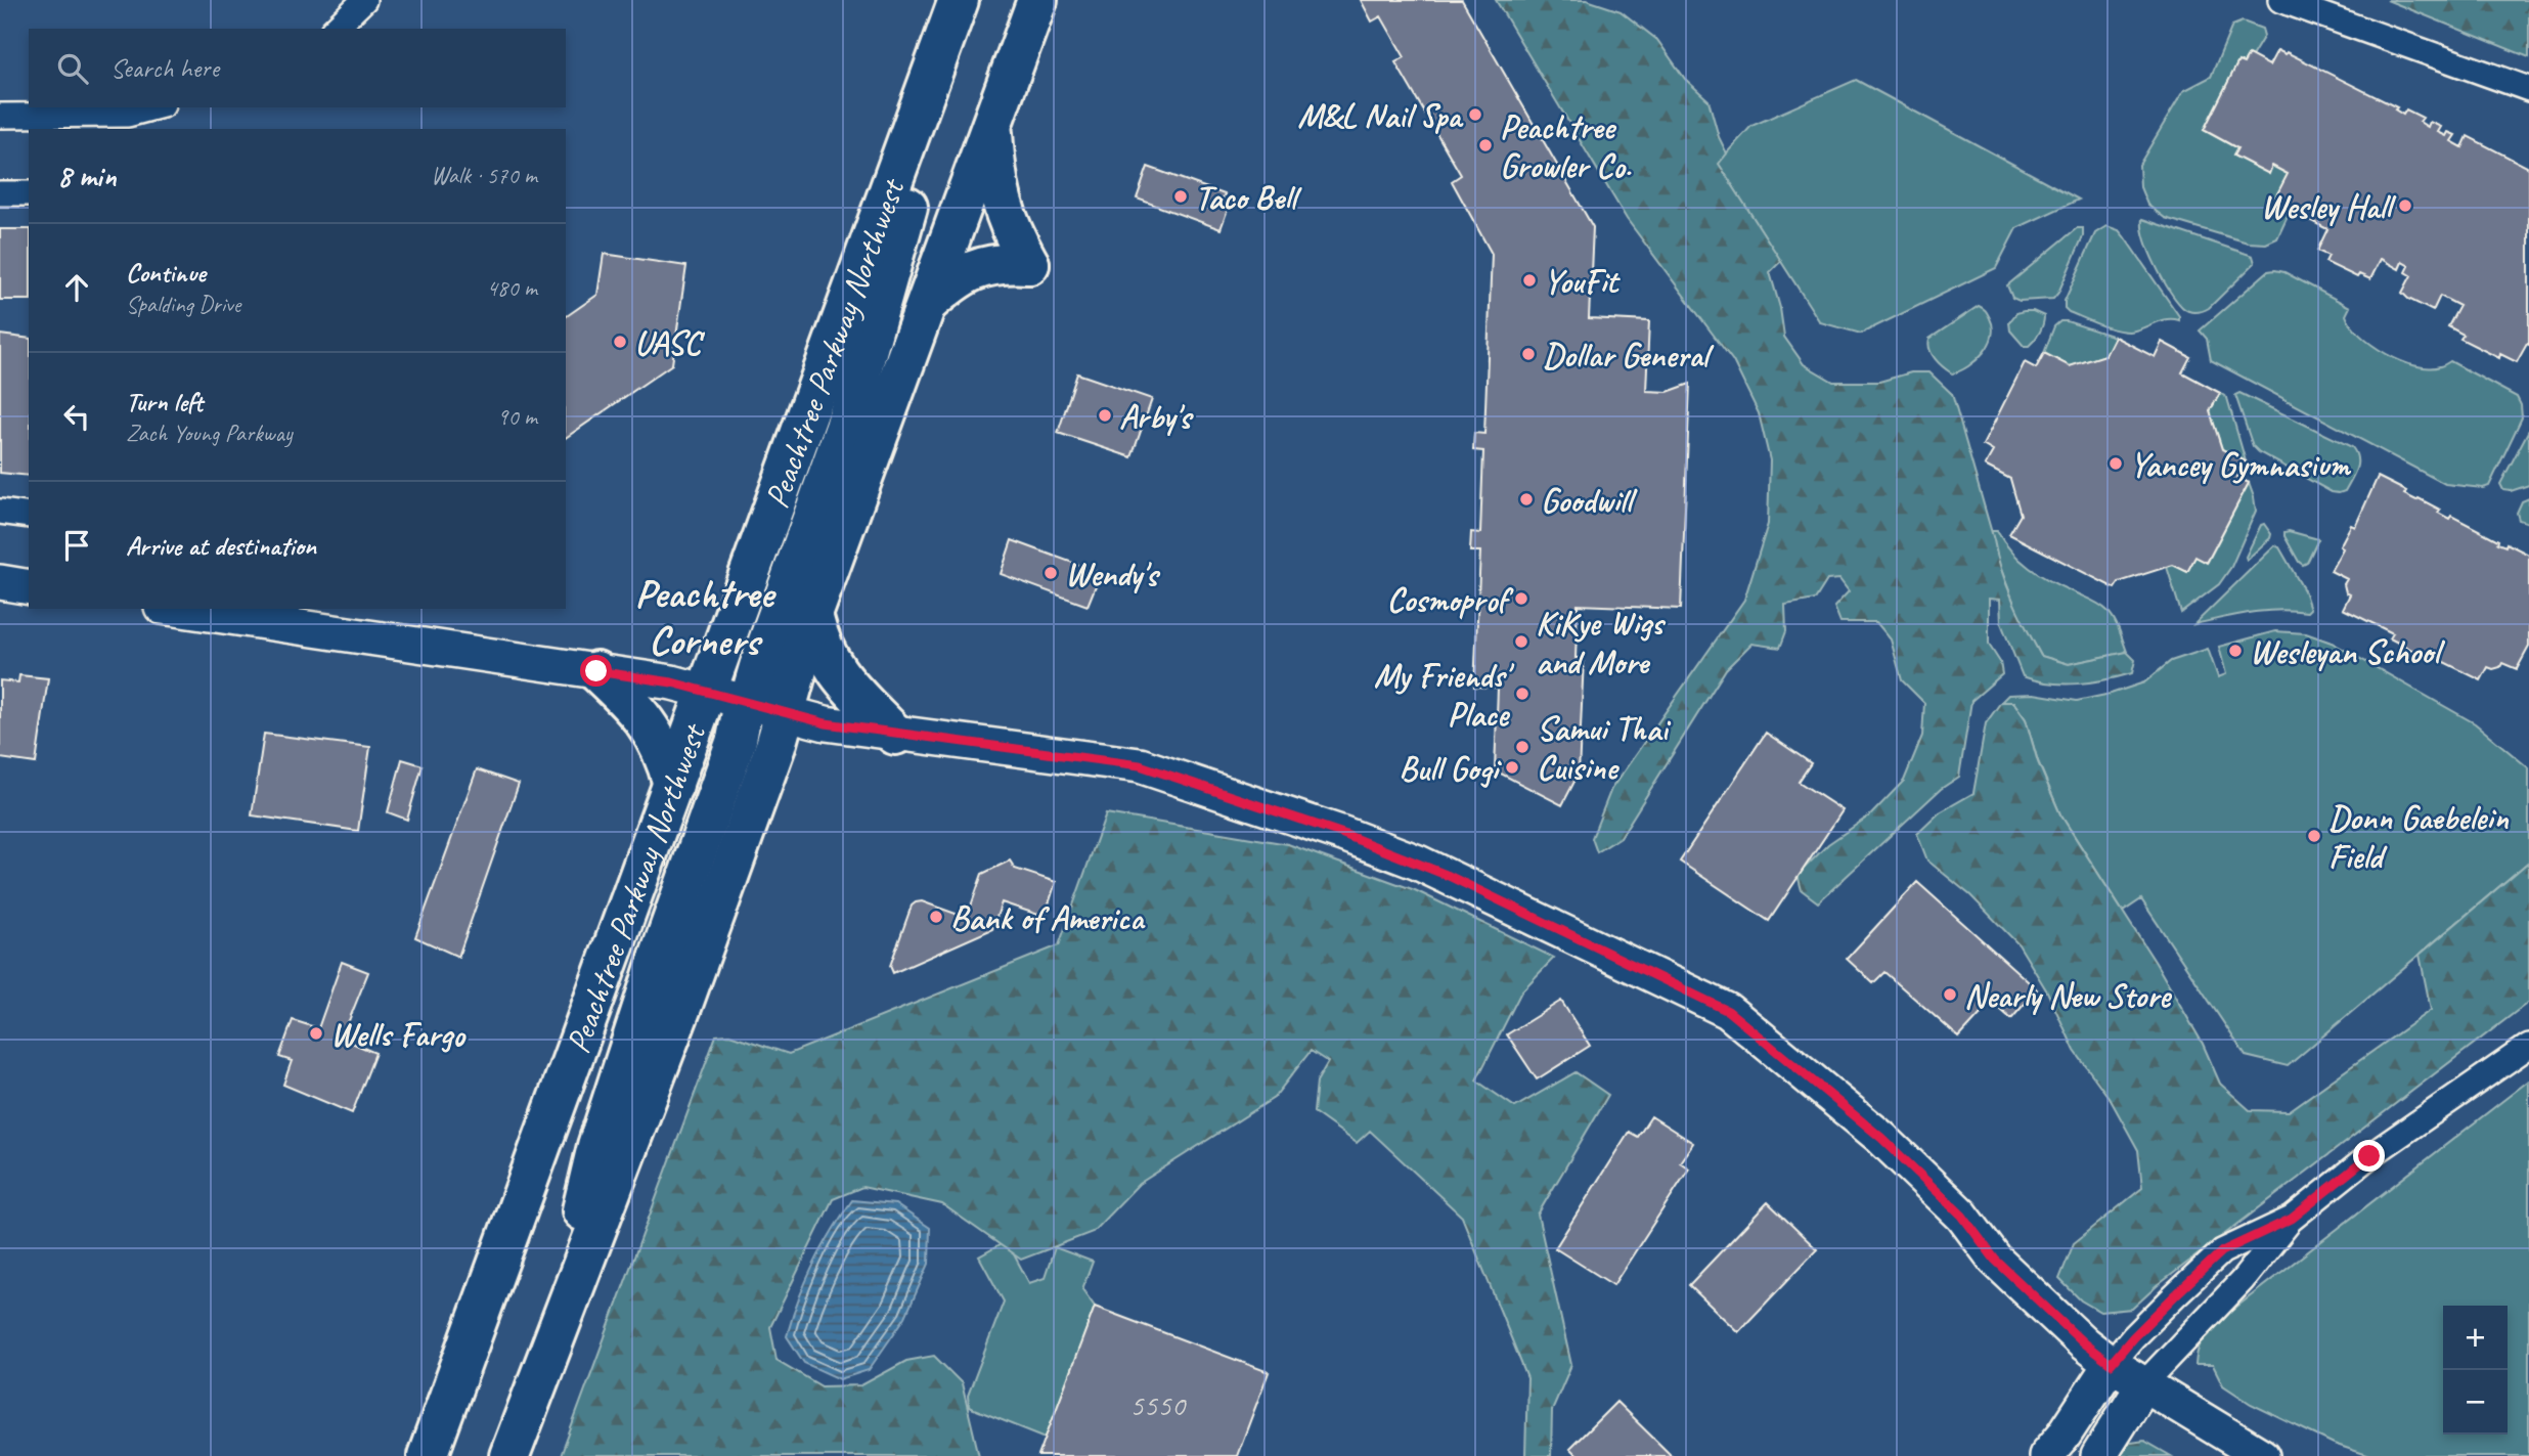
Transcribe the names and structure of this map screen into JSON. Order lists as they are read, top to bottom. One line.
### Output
{"streets":{"highway":["Peachtree Parkway Northwest"]},"districts":["Peachtree Corners"],"places":["M&L Nail Spa","Peachtree Growler Co.","Taco Bell","Wesley Hall","YouFit","UASC","Dollar General","Arby's","Yancey Gymnasium","Goodwill","Wendy's","Cosmoprof","KiKye Wigs and More","Wesleyan School","My Friends' Place","Samui Thai Cuisine","Bull Gogi","Donn Gaebelein Field","Bank of America","Nearly New Store","Wells Fargo"],"house_numbers":["5550"],"page":{"search":"Search here","heading":["8 min","Walk · 570 m"],"list":[["Continue","Spalding Drive","480 m"],["Turn left","Zach Young Parkway","90 m"],"Arrive at destination"],"map_buttons":["+","−"]}}
